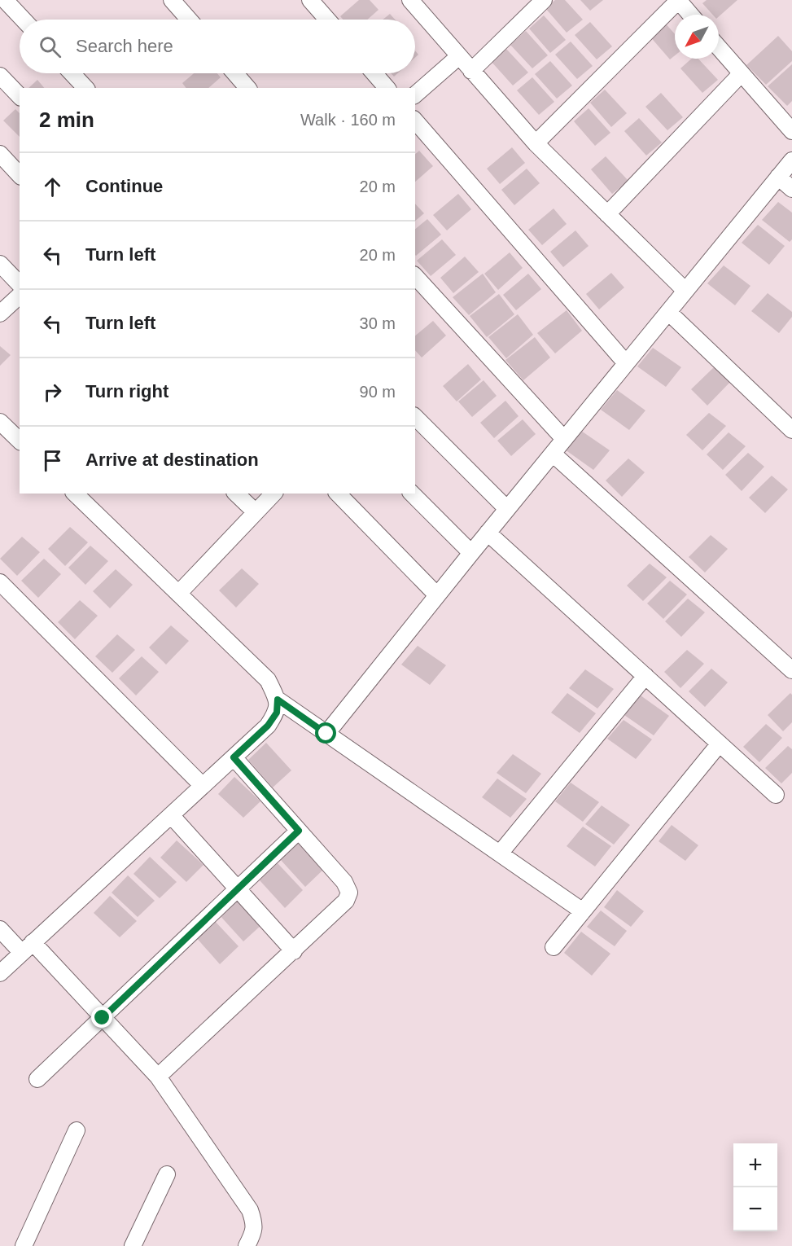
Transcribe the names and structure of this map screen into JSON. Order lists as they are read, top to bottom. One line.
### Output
{"north":"bottom left","page":{"search":"Search here","heading":["2 min","Walk · 160 m"],"list":[["Continue","20 m"],["Turn left","20 m"],["Turn left","30 m"],["Turn right","90 m"],"Arrive at destination"],"map_buttons":["+","−"]}}
